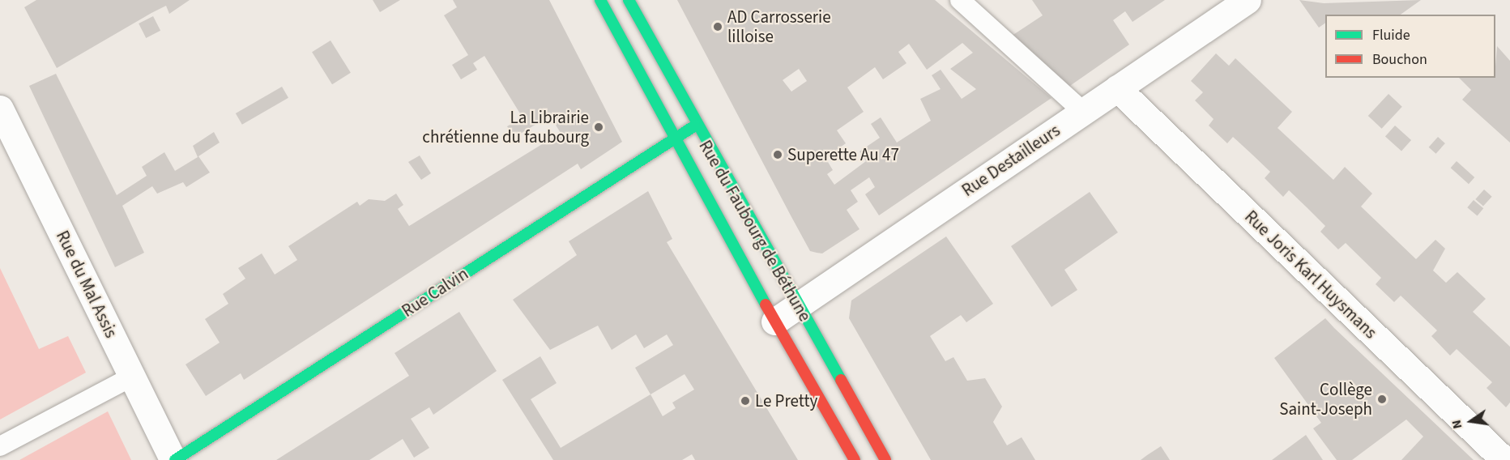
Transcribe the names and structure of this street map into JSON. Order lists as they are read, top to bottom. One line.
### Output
{"streets":{"main road":["Rue du Faubourg de Béthune","Rue Calvin"],"street":["Rue Destailleurs","Rue Joris Karl Huysmans","Rue du Mal Assis"]},"crossings":[["Rue Destailleurs","Rue du Faubourg de Béthune"],["Rue Destailleurs","Rue Joris Karl Huysmans"],["Rue du Faubourg de Béthune","Rue Calvin"],["Rue du Mal Assis","Rue Calvin"]],"places":["AD Carrosserie lilloise","La Librairie chrétienne du faubourg","Superette Au 47","Collège Saint-Joseph","Le Pretty"],"legend":["Fluide","Bouchon"],"north":"left"}
